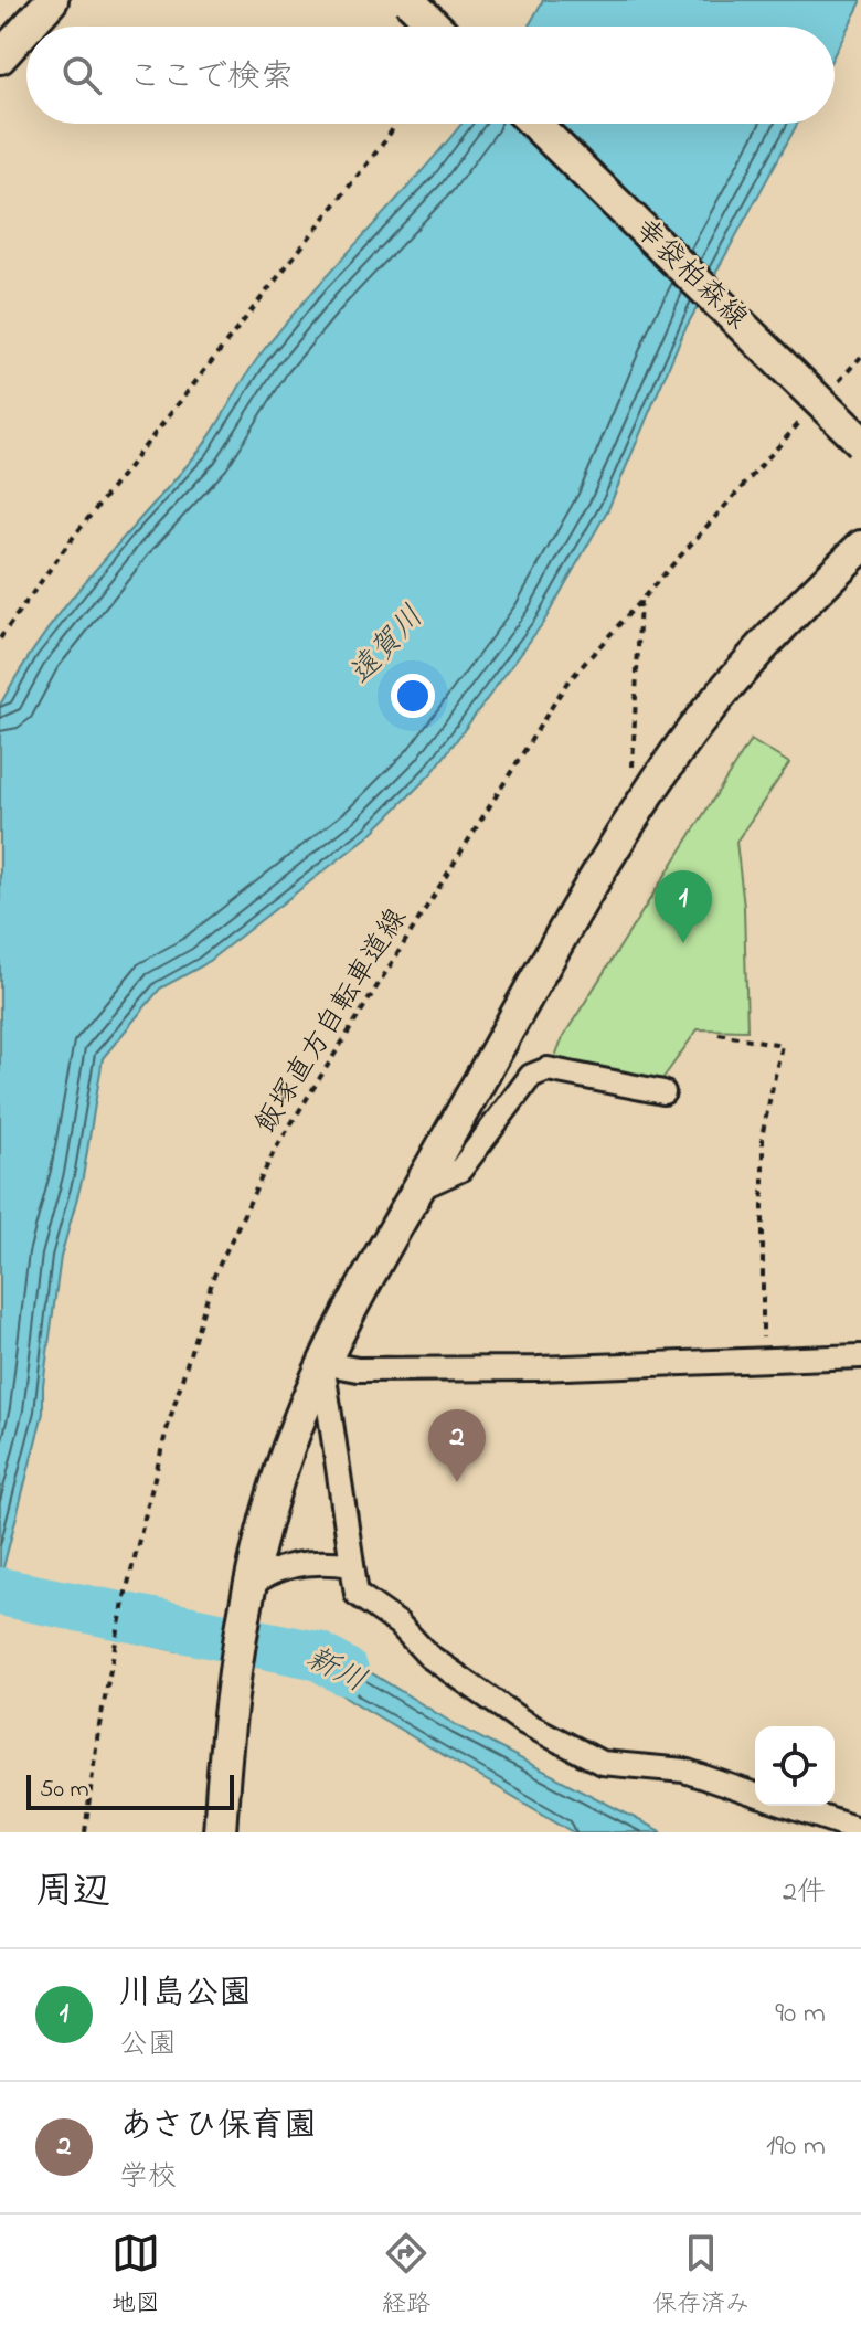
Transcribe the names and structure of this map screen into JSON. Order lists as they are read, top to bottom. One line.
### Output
{"streets":{"street":["幸袋柏森線"],"path":["飯塚直方自転車道線"]},"water":["遠賀川","新川"],"scale_bar":"50 m","page":{"search":"ここで検索","pins":["1","2"],"scale":"50 m","heading":["周辺","2件"],"list":[{"mark":"1","name":"川島公園","note":"公園","value":"90 m"},{"mark":"2","name":"あさひ保育園","note":"学校","value":"190 m"}],"nav":["地図","経路","保存済み"]}}
